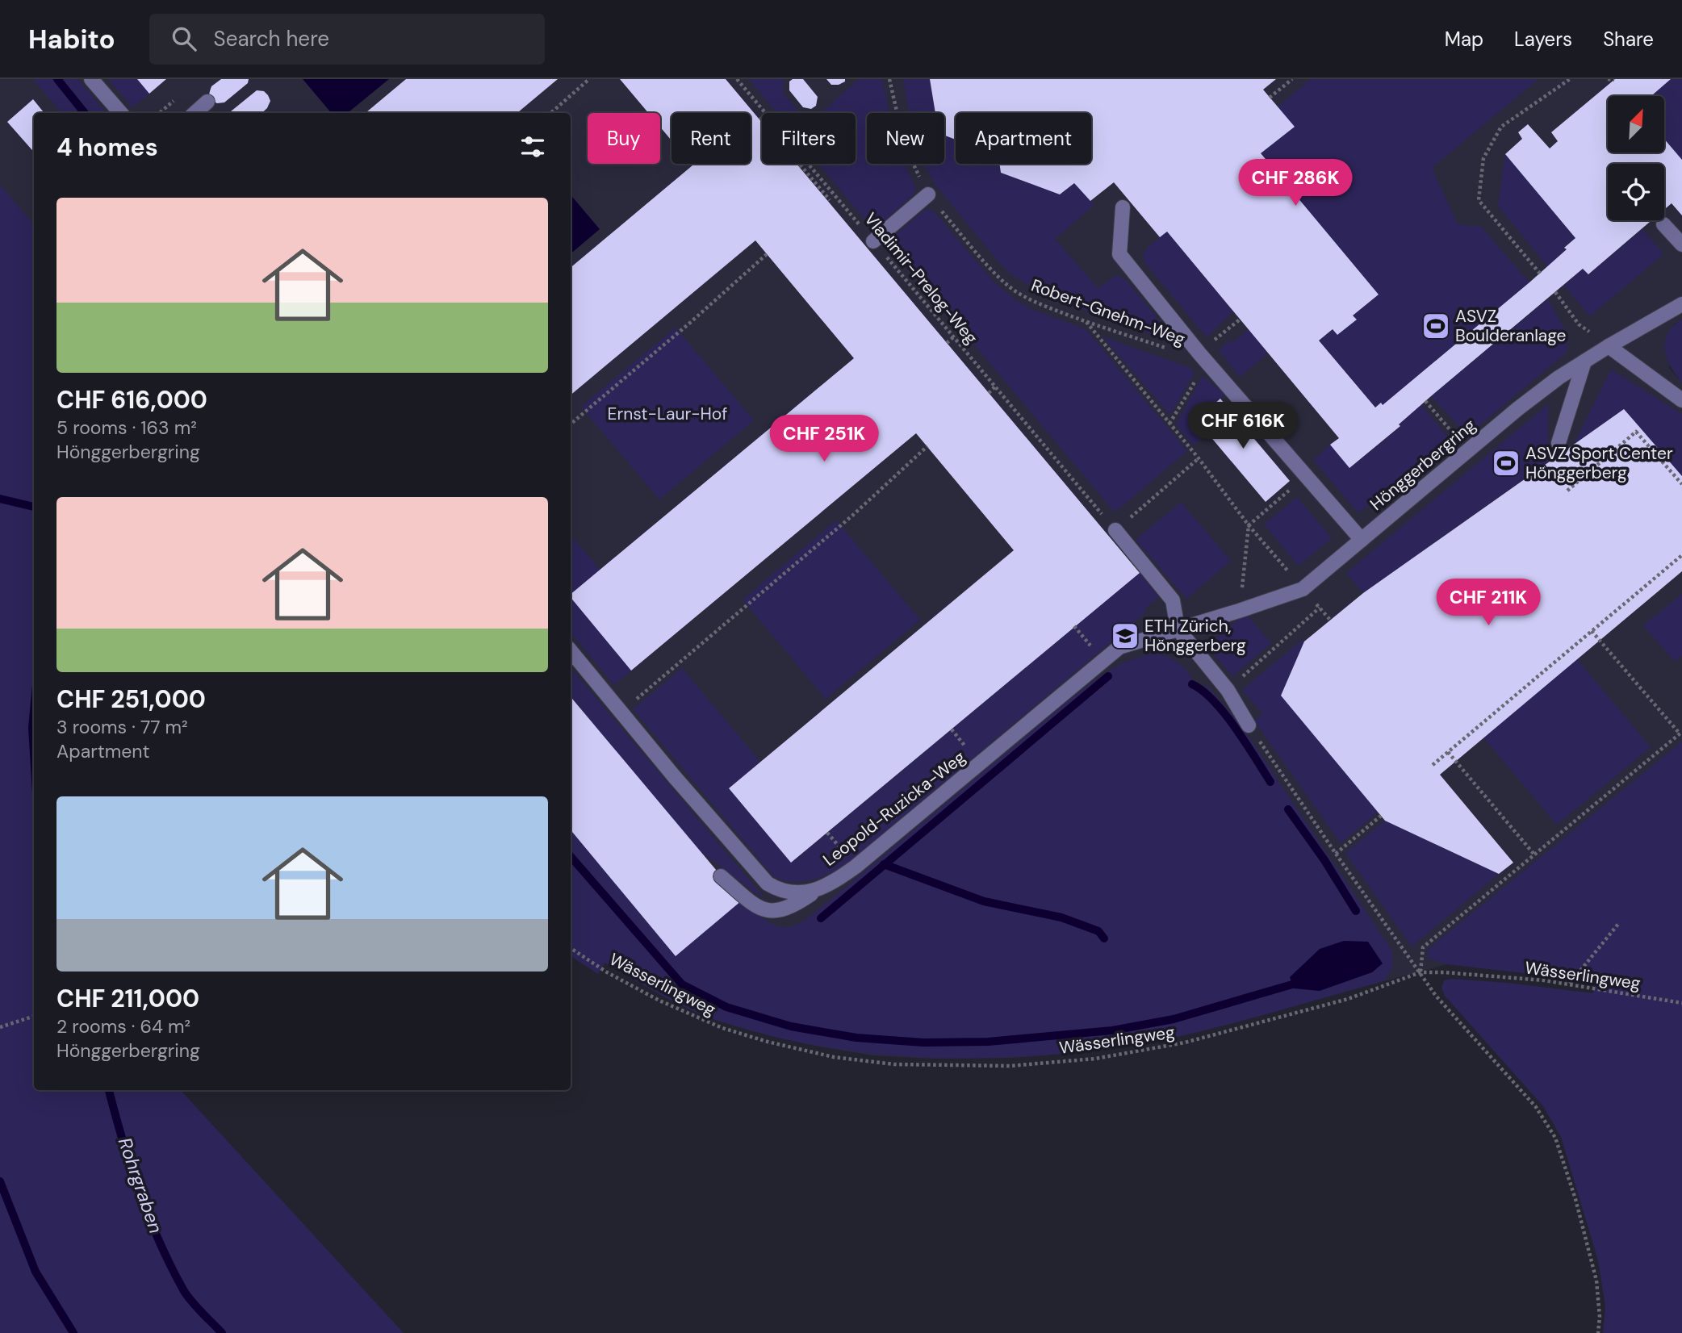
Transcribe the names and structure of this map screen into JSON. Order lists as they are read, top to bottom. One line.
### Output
{"streets":{"street":["Hönggerbergring","Leopold-Ruzicka-Weg"],"path":["Vladimir-Prelog-Weg","Robert-Gnehm-Weg","Wässerlingweg"]},"crossings":[["Hönggerbergring","Leopold-Ruzicka-Weg"]],"water":["Rohrgraben"],"parks":["Ernst-Laur-Hof"],"places":{"sports":["ASVZ Boulderanlage","ASVZ Sport Center Hönggerberg"],"school or university":["ETH Zürich, Hönggerberg"]},"north":"top right","page":{"header":"Habito","search":"Search here","nav":["Map","Layers","Share"],"chip":["Buy","Rent","Filters","New","Apartment"],"heading":"4 homes","price":["CHF 286K","CHF 616K","CHF 251K","CHF 211K"],"list":[{"name":"CHF 616,000","note":"5 rooms · 163 m² · Hönggerbergring"},{"name":"CHF 251,000","note":"3 rooms · 77 m² · Apartment"},{"name":"CHF 211,000","note":"2 rooms · 64 m² · Hönggerbergring"}]}}
